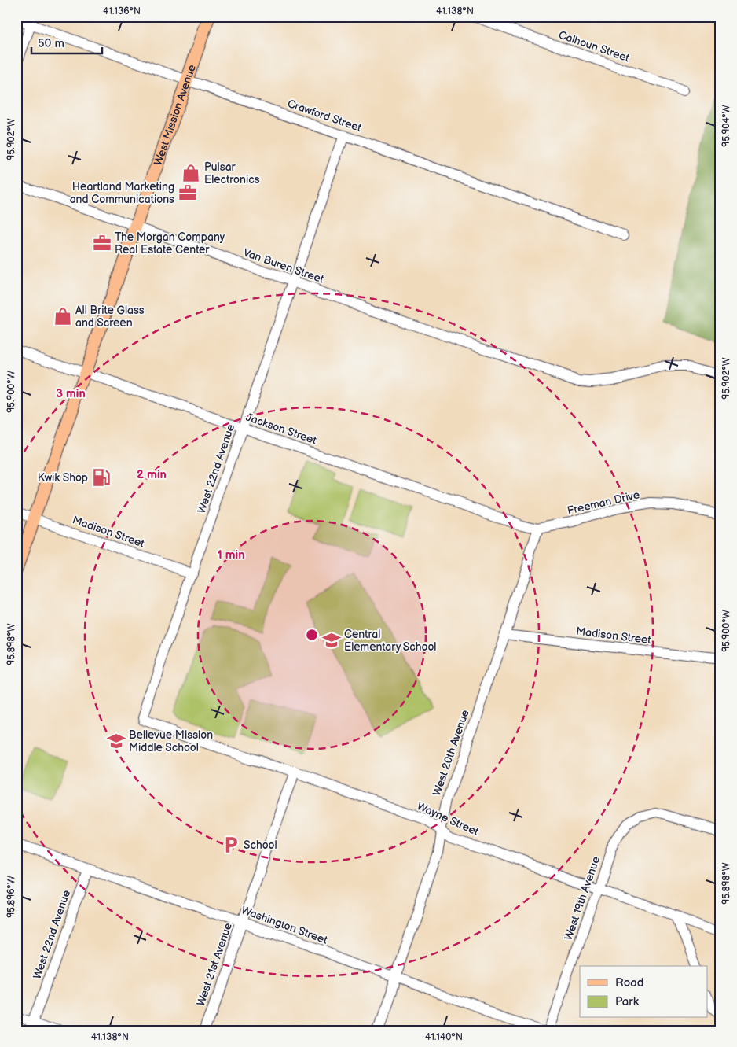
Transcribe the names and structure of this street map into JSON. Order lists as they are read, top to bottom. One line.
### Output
{"streets":{"main road":["West Mission Avenue"],"street":["Calhoun Street","Crawford Street","Van Buren Street","Jackson Street","West 22nd Avenue","Freeman Drive","Madison Street","West 20th Avenue","Wayne Street","West 19th Avenue","Washington Street","West 21st Avenue"]},"crossings":[["West Mission Avenue","Crawford Street"],["West Mission Avenue","Van Buren Street"],["West Mission Avenue","Jackson Street"],["West Mission Avenue","Madison Street"],["Crawford Street","West 22nd Avenue"],["Van Buren Street","West 22nd Avenue"],["Jackson Street","West 22nd Avenue"],["Jackson Street","Freeman Drive"],["Jackson Street","West 20th Avenue"],["West 22nd Avenue","Madison Street"],["West 22nd Avenue","Wayne Street"],["West 22nd Avenue","Washington Street"],["Freeman Drive","West 20th Avenue"],["Madison Street","West 20th Avenue"],["West 20th Avenue","Wayne Street"],["West 20th Avenue","Washington Street"],["Wayne Street","West 19th Avenue"],["Wayne Street","West 21st Avenue"],["Washington Street","West 21st Avenue"]],"places":{"shop":["Pulsar Electronics","All Brite Glass and Screen"],"office":["Heartland Marketing and Communications","The Morgan Company Real Estate Center"],"fuel station":["Kwik Shop"],"school or university":["Central Elementary School","Bellevue Mission Middle School"],"parking":["School"]},"legend":["Road","Park"],"scale_bar":"50 m","coordinates":["41.136°N","41.138°N","95.904°W","95.902°W","95.900°W","95.898°W","95.896°W","41.140°N"],"rings":["3 min","2 min","1 min"]}
